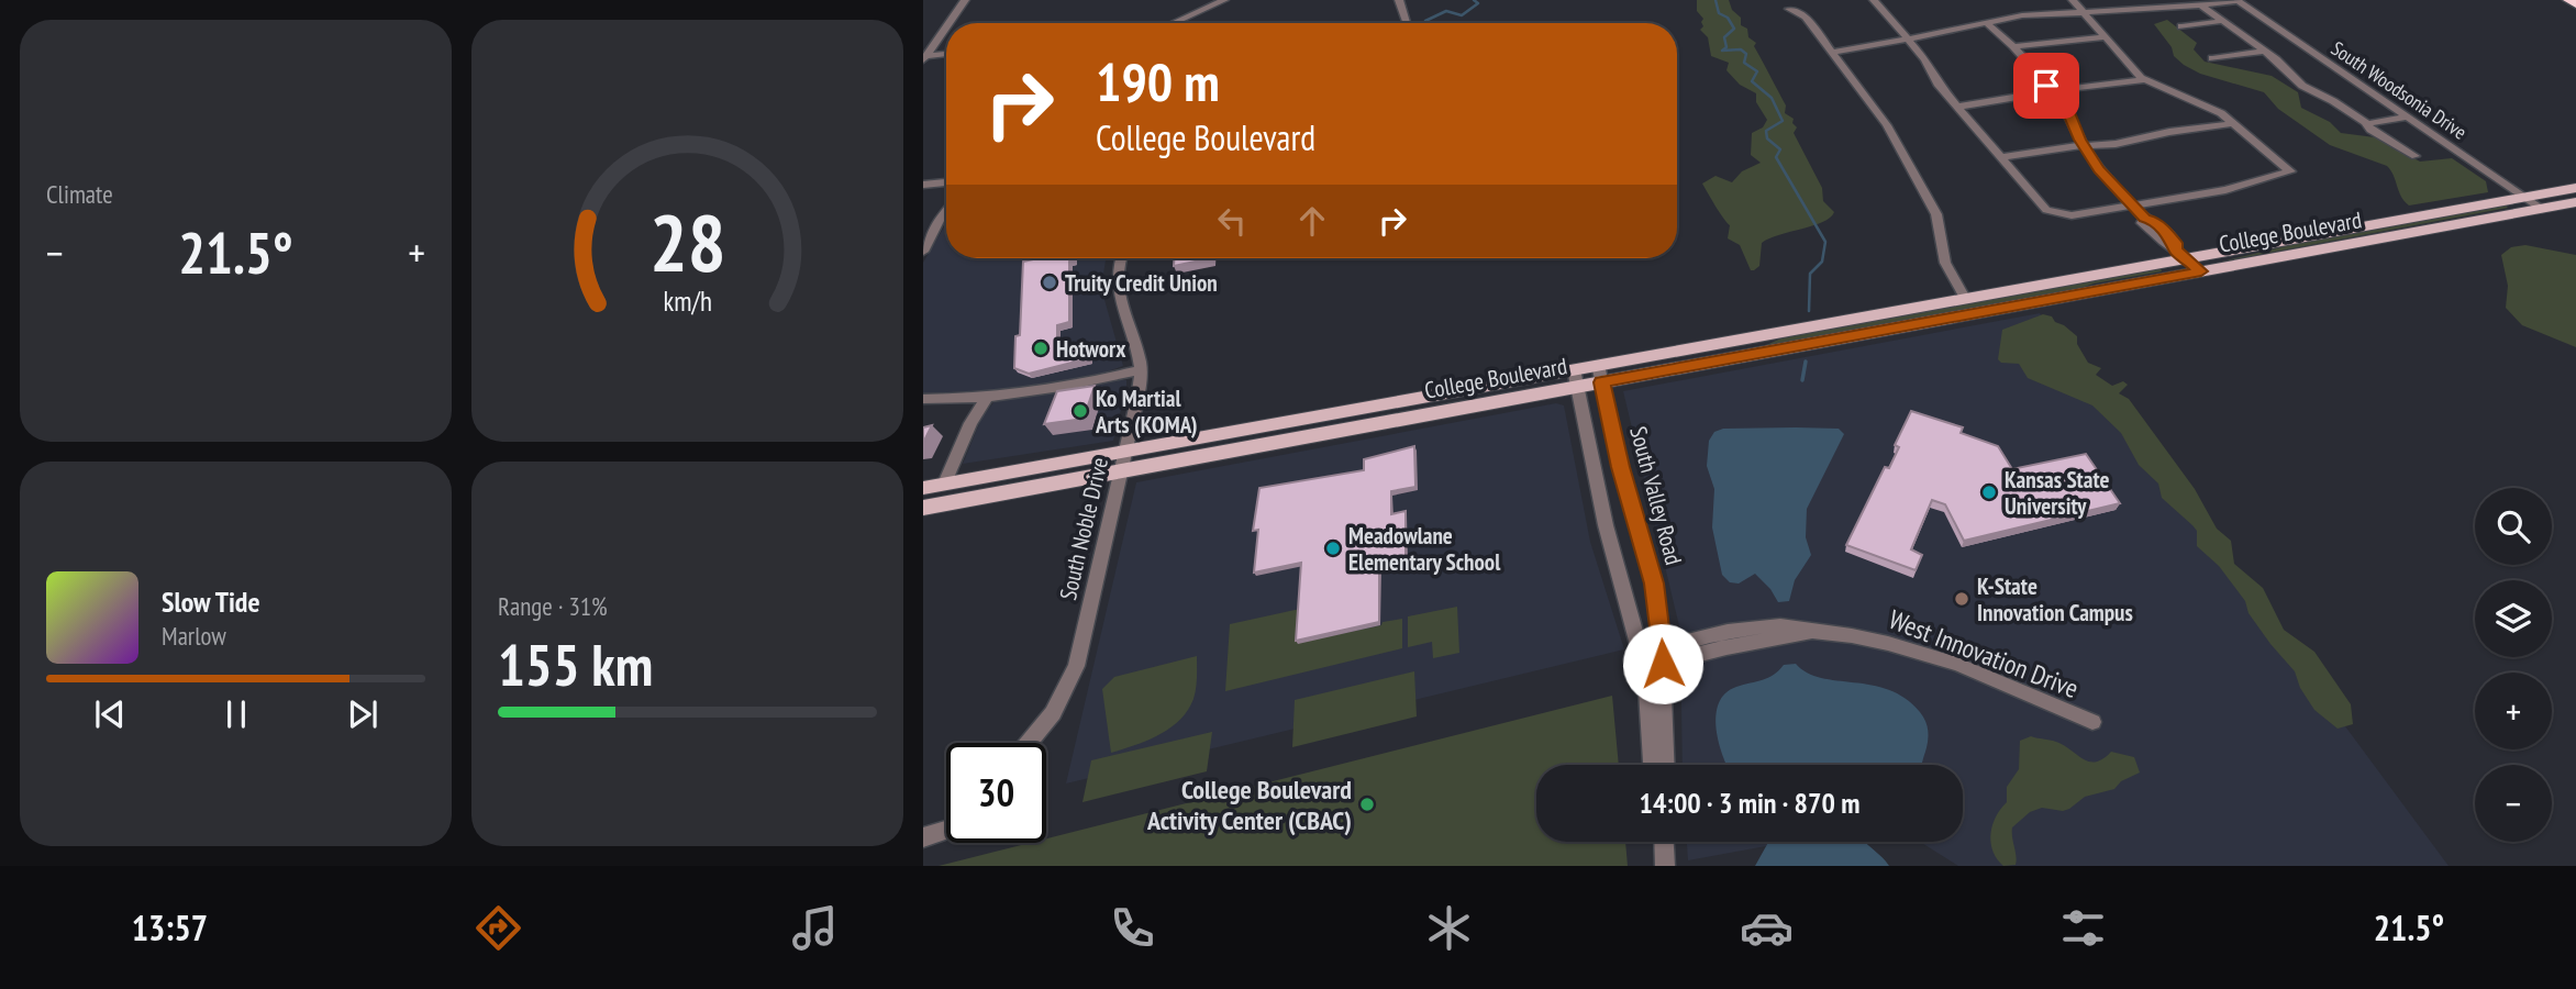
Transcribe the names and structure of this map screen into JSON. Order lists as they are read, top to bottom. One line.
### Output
{"streets":{"main road":["College Boulevard"],"street":["South Woodsonia Drive","South Valley Road","South Noble Drive","West Innovation Drive"]},"crossings":[["South Woodsonia Drive","College Boulevard"],["College Boulevard","South Valley Road"],["College Boulevard","South Noble Drive"],["South Valley Road","West Innovation Drive"]],"places":["Truity Credit Union","Hotworx","Ko Martial Arts (KOMA)","Kansas State University","Meadowlane Elementary School","K-State Innovation Campus","College Boulevard Activity Center (CBAC)"],"page":{"tile":["Climate",["Range · 31%","155 km"]],"turn":["190 m","College Boulevard"],"heat":["−","21.5°","+"],"map_buttons":["+","−"],"song":["Slow Tide","Marlow"],"limit":"30","trip":"14:00 · 3 min · 870 m","tabs":["13:57","21.5°"],"gauge":["28","km/h"]}}
